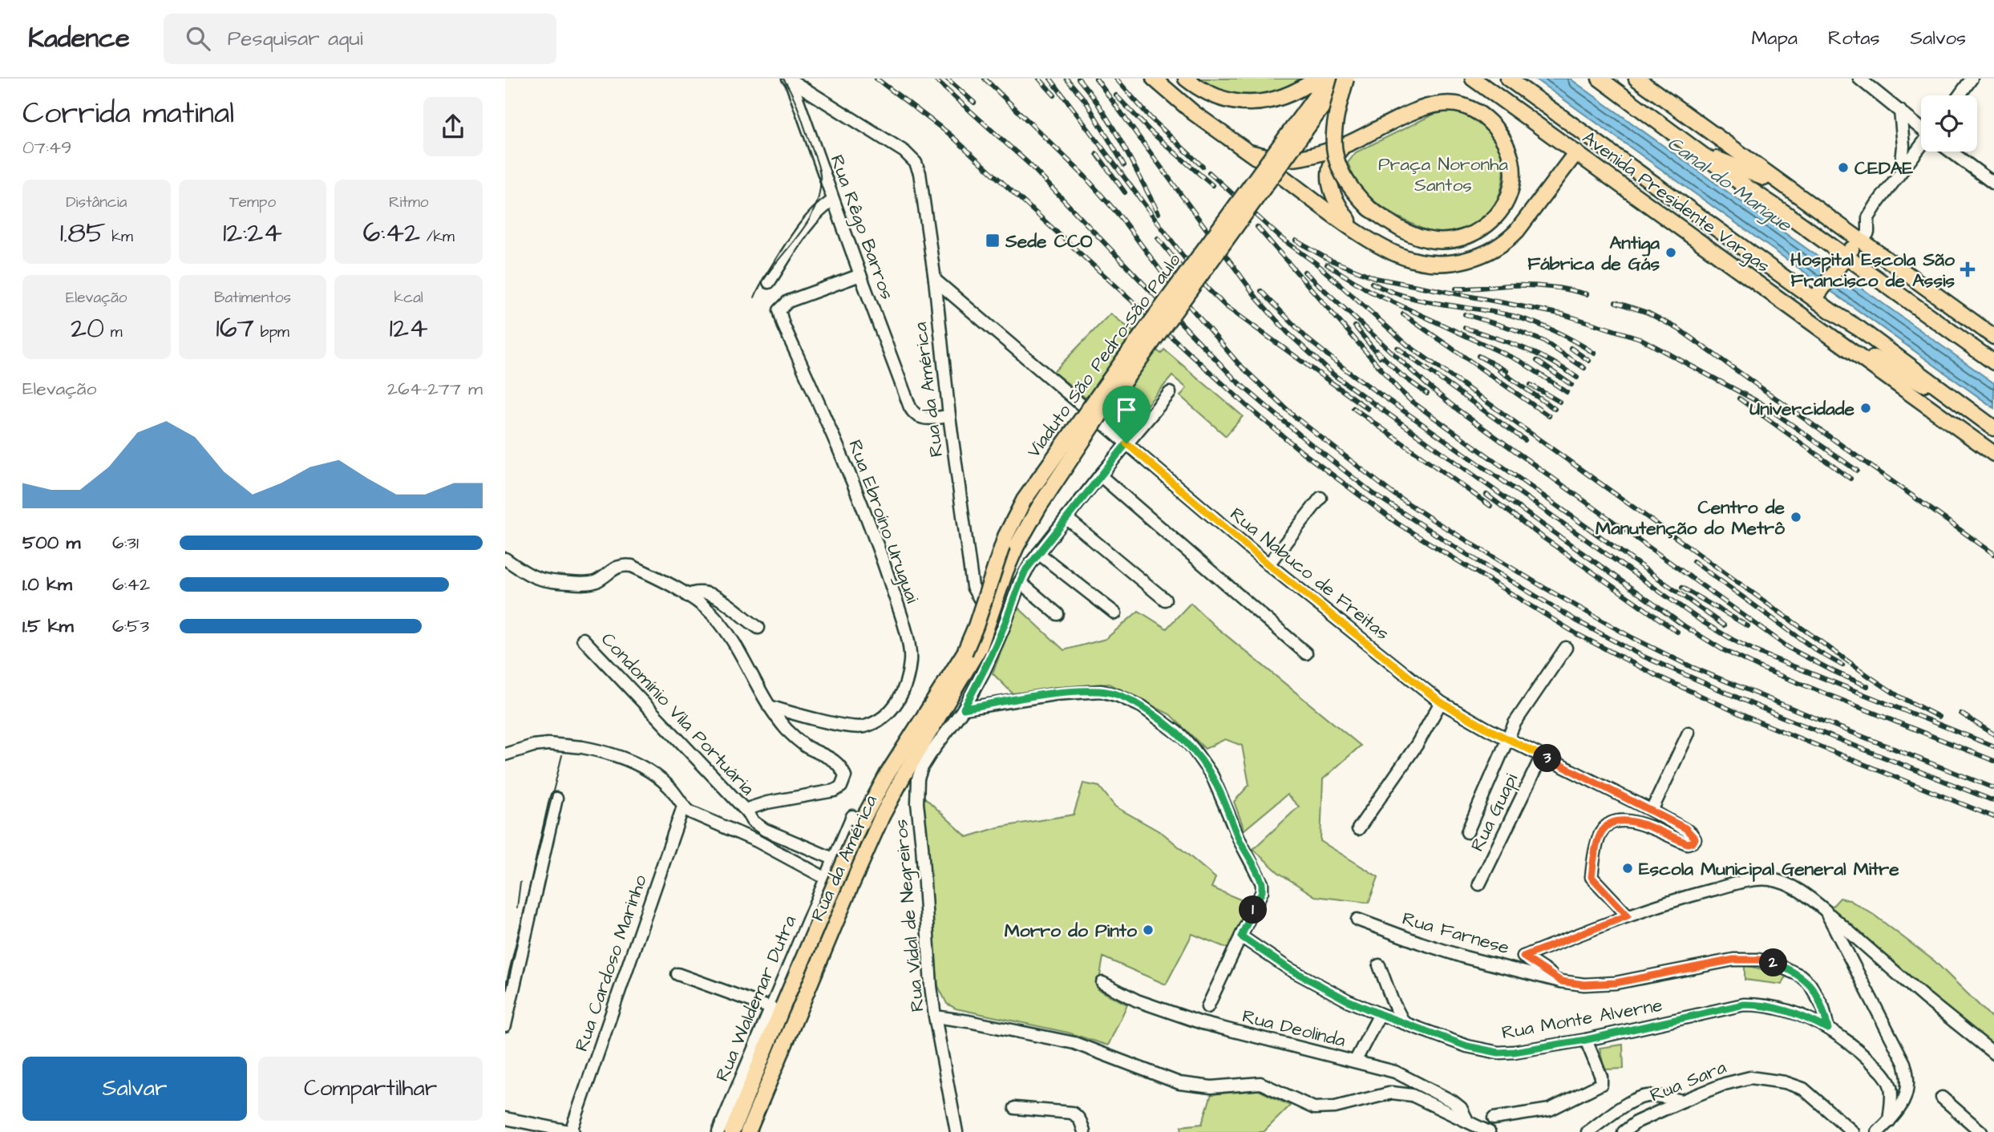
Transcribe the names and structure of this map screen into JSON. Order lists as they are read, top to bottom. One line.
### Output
{"streets":{"main road":["Avenida Presidente Vargas","Viaduto São Pedro-São Paulo","Rua da América"],"street":["Rua Rêgo Barros","Rua Ebroíno Uruguai","Rua Nabuco de Freitas","Condomínio Vila Portuária","Rua Guapi","Rua Vidal de Negreiros","Rua Farnese","Rua Cardoso Marinho","Rua Waldemar Dutra","Rua Monte Alverne","Rua Deolinda","Rua Sara"]},"crossings":[["Rua Rêgo Barros","Rua da América"],["Rua Rêgo Barros","Rua Ebroíno Uruguai"],["Viaduto São Pedro-São Paulo","Rua da América"],["Viaduto São Pedro-São Paulo","Rua Waldemar Dutra"],["Rua da América","Rua Nabuco de Freitas"],["Rua da América","Condomínio Vila Portuária"],["Rua Ebroíno Uruguai","Condomínio Vila Portuária"],["Rua Nabuco de Freitas","Rua Guapi"],["Rua Nabuco de Freitas","Rua Vidal de Negreiros"],["Rua Nabuco de Freitas","Rua Farnese"],["Condomínio Vila Portuária","Rua Waldemar Dutra"]],"water":["Canal do Mangue"],"parks":["Praça Noronha Santos"],"places":{"other":["CEDAE","Antiga Fábrica de Gás","Univercidade","Centro de Manutenção do Metrô","Escola Municipal General Mitre","Morro do Pinto"],"transit":["Sede CCO"],"health":["Hospital Escola São Francisco de Assis"]},"page":{"header":"Kadence","search":"Pesquisar aqui","nav":["Mapa","Rotas","Salvos"],"heading":["Corrida matinal","07:49"],"stats":[["Distância","1.85 km"],["Tempo","12:24"],["Ritmo","6:42 /km"],["Elevação","20 m"],["Batimentos","167 bpm"],["kcal","124"]],"chart":["Elevação","264–277 m"],"list":[{"name":"500 m","note":"6:31"},{"name":"1.0 km","note":"6:42"},{"name":"1.5 km","note":"6:53"}],"pins":["3","1","2"],"buttons":["Salvar","Compartilhar"]}}
